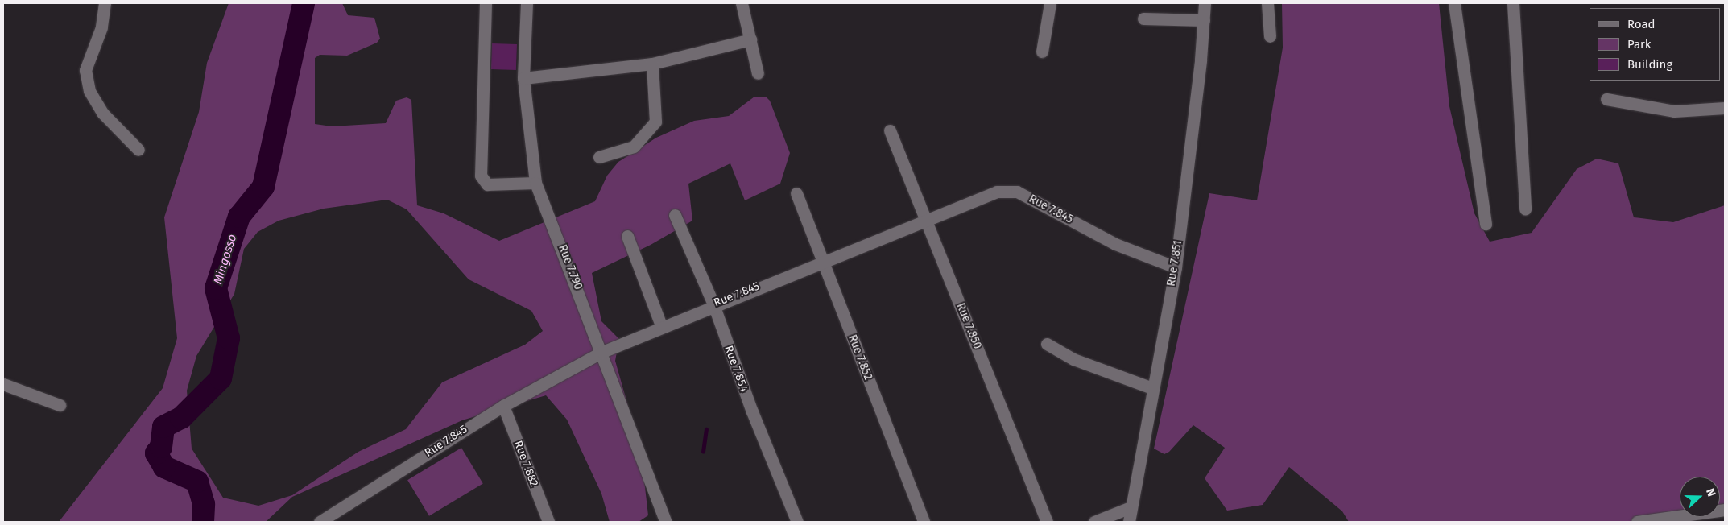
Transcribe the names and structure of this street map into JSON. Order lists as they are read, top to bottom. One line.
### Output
{"streets":{"street":["Rue 7.845","Rue 7.851","Rue 7.790","Rue 7.850","Rue 7.852","Rue 7.854","Rue 7.882"]},"crossings":[["Rue 7.845","Rue 7.851"],["Rue 7.845","Rue 7.790"],["Rue 7.845","Rue 7.850"],["Rue 7.845","Rue 7.852"],["Rue 7.845","Rue 7.854"],["Rue 7.845","Rue 7.882"]],"water":["Mingosso"],"legend":["Road","Park","Building"],"north":"right"}
